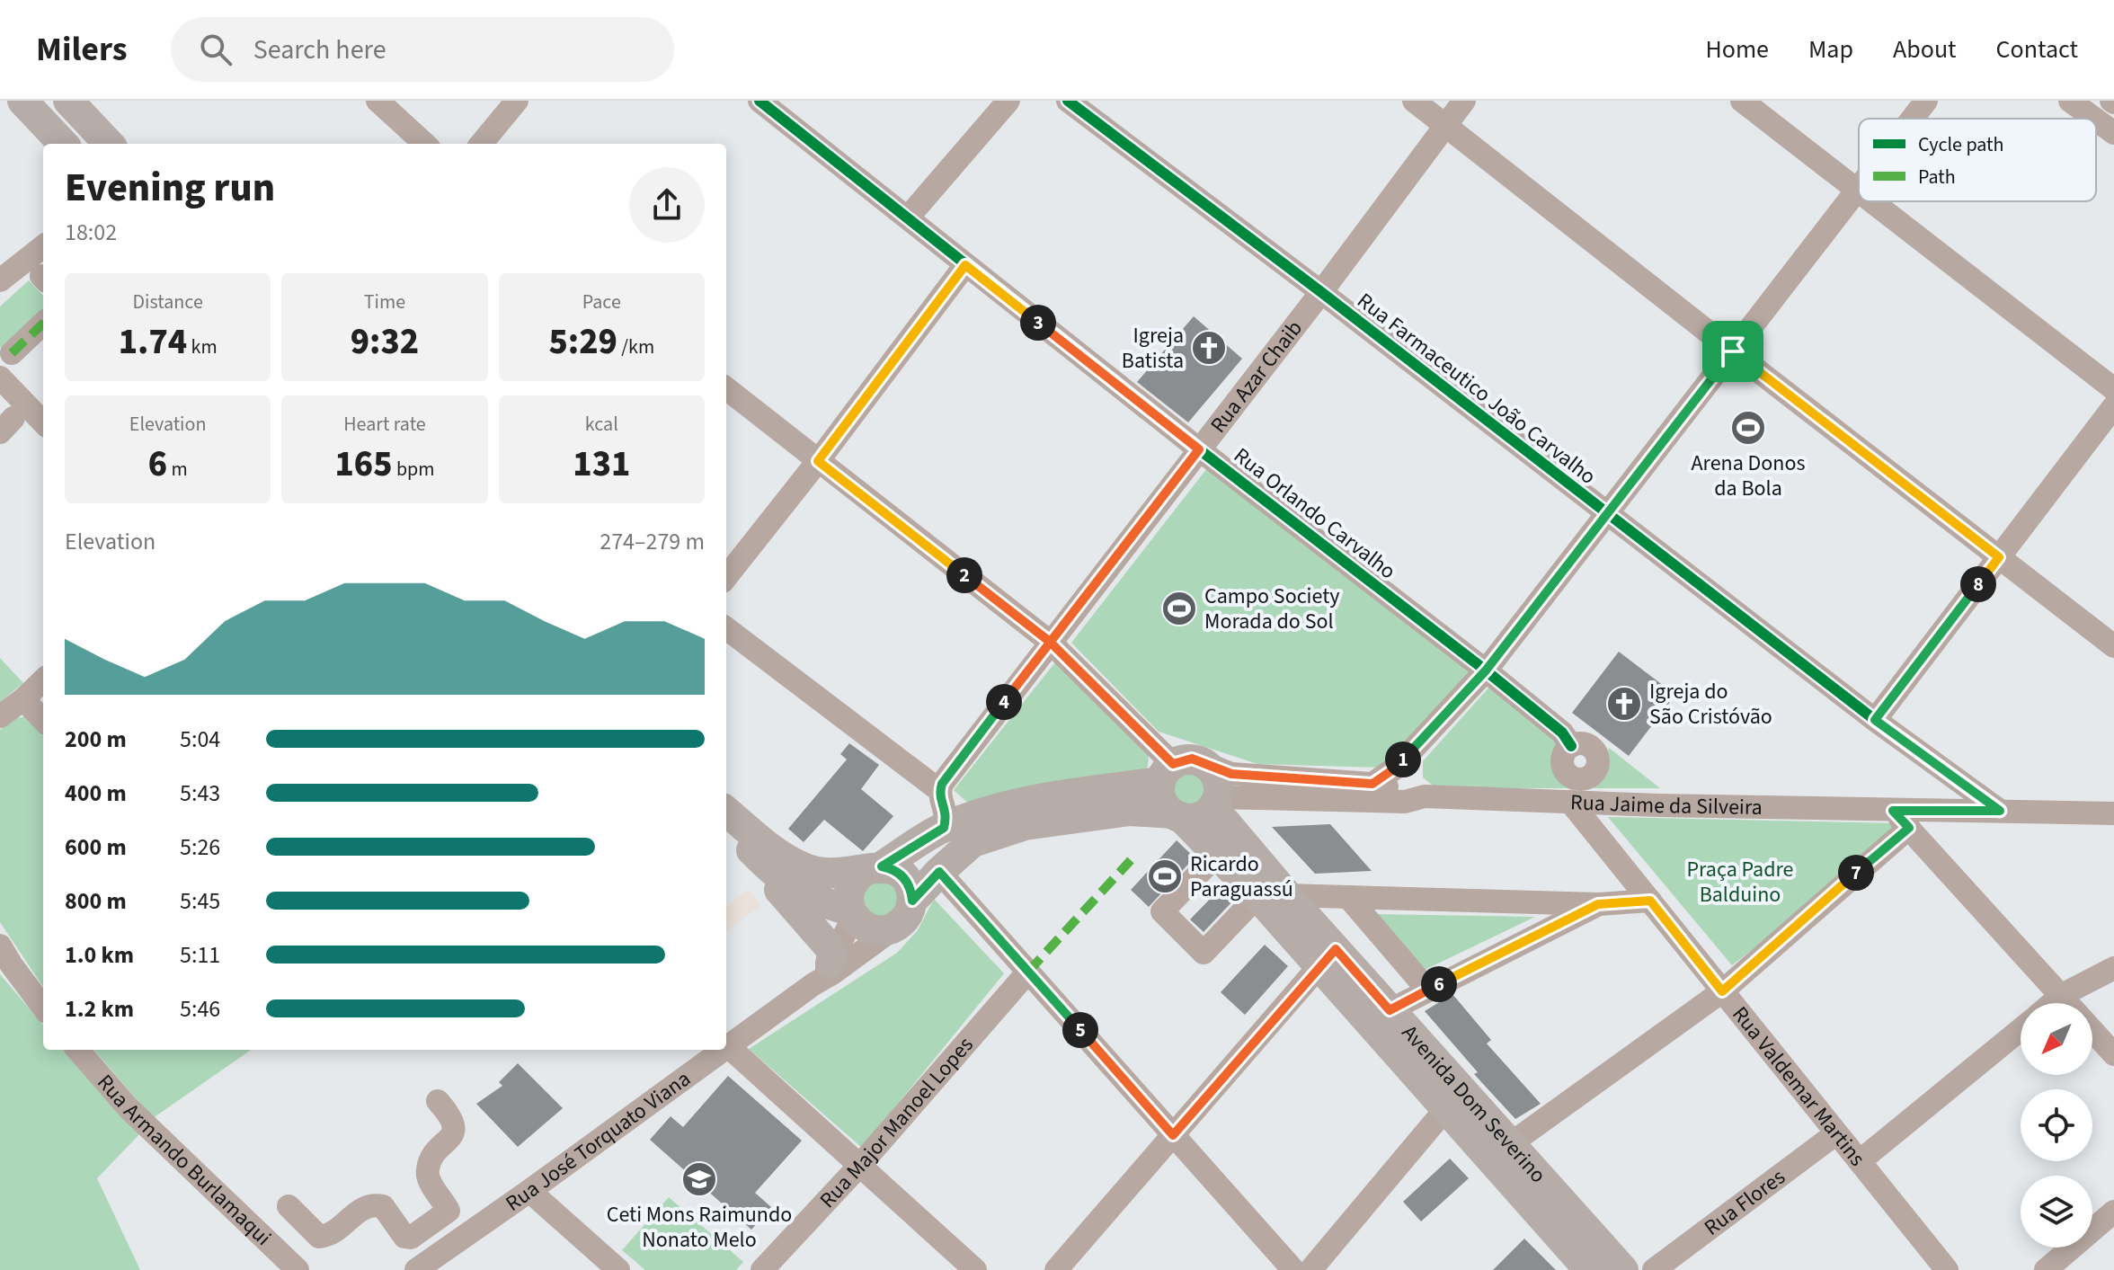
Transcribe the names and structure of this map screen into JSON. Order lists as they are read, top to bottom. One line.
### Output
{"streets":{"main road":["Avenida Dom Severino"],"street":["Rua Azar Chaib","Rua Farmaceutico João Carvalho","Rua Orlando Carvalho","Rua Jaime da Silveira","Rua Valdemar Martins","Rua Major Manoel Lopes","Rua José Torquato Viana","Rua Armando Burlamaqui","Rua Flores"]},"crossings":[["Rua Azar Chaib","Rua Farmaceutico João Carvalho"],["Rua Azar Chaib","Rua Orlando Carvalho"],["Rua Farmaceutico João Carvalho","Rua Jaime da Silveira"],["Rua Jaime da Silveira","Rua Valdemar Martins"],["Rua Jaime da Silveira","Avenida Dom Severino"],["Rua Valdemar Martins","Rua Flores"]],"parks":["Praça Padre Balduino"],"places":{"church":["Igreja Batista","Igreja do São Cristóvão"],"sports":["Arena Donos da Bola","Campo Society Morada do Sol","Ricardo Paraguassú"],"school or university":["Ceti Mons Raimundo Nonato Melo"]},"legend":["Cycle path","Path"],"north":"bottom left","page":{"header":"Milers","search":"Search here","nav":["Home","Map","About","Contact"],"heading":["Evening run","18:02"],"stats":[["Distance","1.74 km"],["Time","9:32"],["Pace","5:29 /km"],["Elevation","6 m"],["Heart rate","165 bpm"],["kcal","131"]],"pins":["3","2","8","4","1","7","6","5"],"chart":["Elevation","274–279 m"],"list":[{"name":"200 m","note":"5:04"},{"name":"400 m","note":"5:43"},{"name":"600 m","note":"5:26"},{"name":"800 m","note":"5:45"},{"name":"1.0 km","note":"5:11"},{"name":"1.2 km","note":"5:46"}]}}
